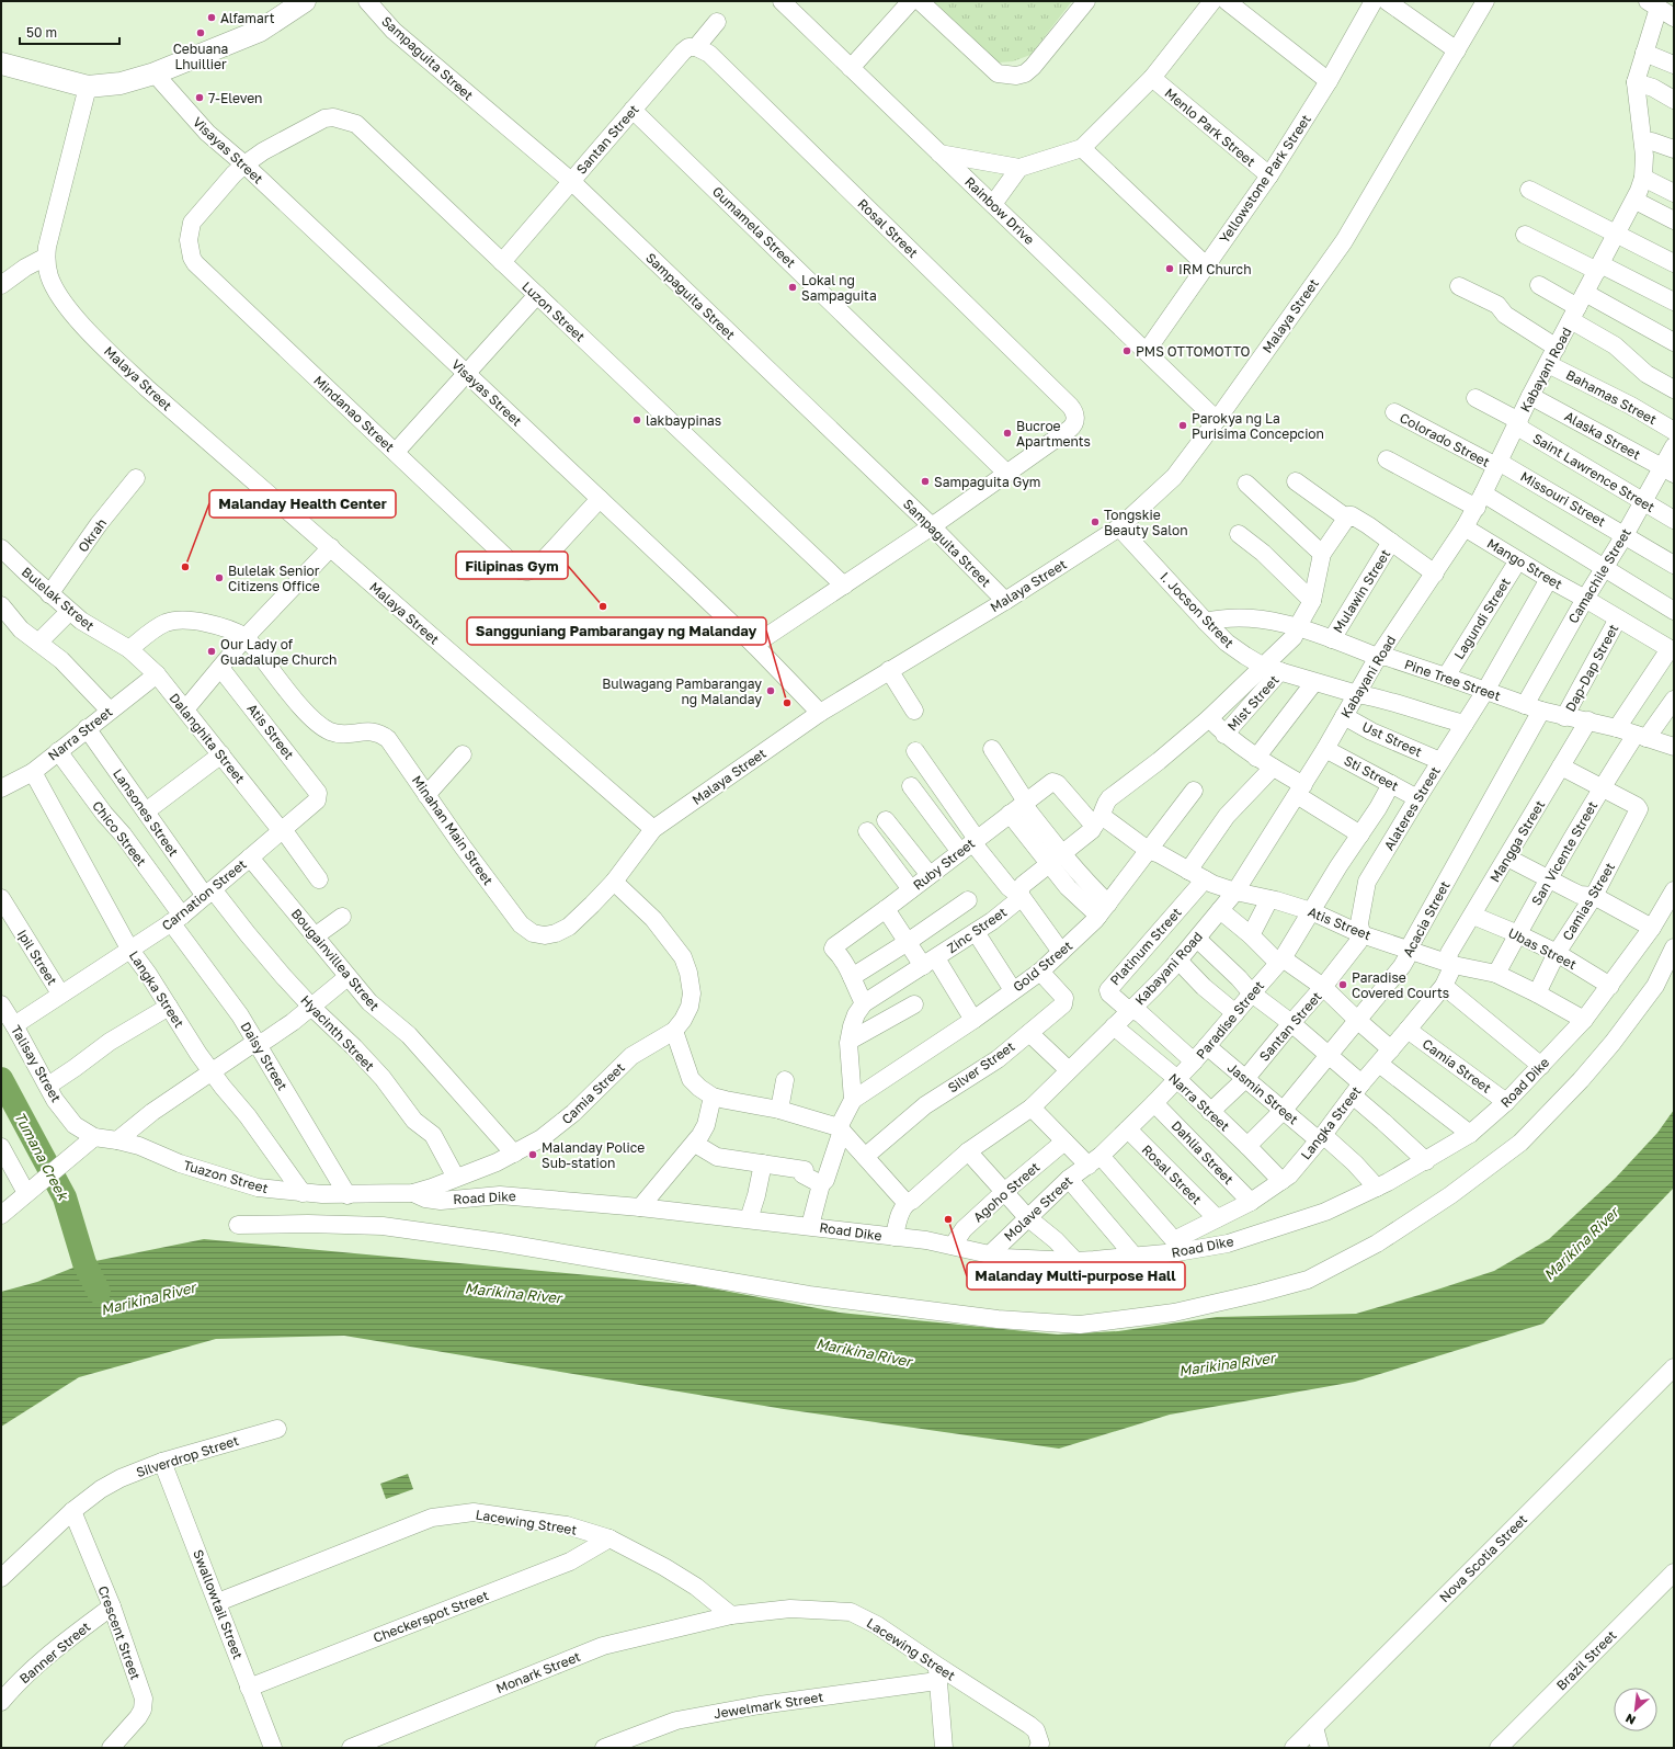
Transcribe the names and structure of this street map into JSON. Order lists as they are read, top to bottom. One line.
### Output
{"streets":{"street":["Sampaguita Street","Menlo Park Street","Santan Street","Visayas Street","Yellowstone Park Street","Rainbow Drive","Gumamela Street","Rosal Street","Luzon Street","Malaya Street","Kabayani Road","Bahamas Street","Mindanao Street","Alaska Street","Colorado Street","Saint Lawrence Street","Missouri Street","Okrah","Mango Street","Camachile Street","Mulawin Street","Bulelak Street","I. Jocson Street","Lagundi Street","Dap-Dap Street","Pine Tree Street","Mist Street","Atis Street","Narra Street","Dalanghita Street","Ust Street","Sti Street","Alateres Street","Lansones Street","Minahan Main Street","Chico Street","Mangga Street","San Vicente Street","Ruby Street","Carnation Street","Camias Street","Acacia Street","Zinc Street","Platinum Street","Ubas Street","Ipil Street","Bougainvillea Street","Gold Street","Langka Street","Paradise Street","Hyacinth Street","Daisy Street","Talisay Street","Camia Street","Silver Street","Road Dike","Jasmin Street","Dahlia Street","Tuazon Street","Agoho Street","Molave Street","Silverdrop Street","Lacewing Street","Nova Scotia Street","Swallowtail Street","Checkerspot Street","Crescent Street","Banner Street","Brazil Street","Monark Street","Jewelmark Street"]},"crossings":[["Sampaguita Street","Santan Street"],["Sampaguita Street","Malaya Street"],["Menlo Park Street","Yellowstone Park Street"],["Santan Street","Gumamela Street"],["Santan Street","Rosal Street"],["Santan Street","Luzon Street"],["Santan Street","Atis Street"],["Santan Street","Narra Street"],["Santan Street","Alateres Street"],["Santan Street","Jasmin Street"],["Visayas Street","Luzon Street"],["Visayas Street","Malaya Street"],["Visayas Street","Mindanao Street"],["Yellowstone Park Street","Rainbow Drive"],["Rainbow Drive","Malaya Street"],["Gumamela Street","Rosal Street"],["Rosal Street","Langka Street"],["Rosal Street","Paradise Street"],["Luzon Street","Mindanao Street"],["Malaya Street","I. Jocson Street"],["Malaya Street","Minahan Main Street"],["Kabayani Road","Bahamas Street"],["Kabayani Road","Alaska Street"],["Kabayani Road","Colorado Street"],["Kabayani Road","Saint Lawrence Street"],["Kabayani Road","Missouri Street"],["Kabayani Road","Mango Street"],["Kabayani Road","I. Jocson Street"],["Kabayani Road","Pine Tree Street"],["Kabayani Road","Atis Street"],["Kabayani Road","Narra Street"],["Kabayani Road","Ust Street"],["Kabayani Road","Sti Street"],["Kabayani Road","Platinum Street"],["Kabayani Road","Road Dike"],["Alaska Street","Camachile Street"],["Colorado Street","Missouri Street"],["Saint Lawrence Street","Camachile Street"],["Missouri Street","Camachile Street"],["Okrah","Bulelak Street"],["Mango Street","Camachile Street"],["Mango Street","Lagundi Street"],["Mango Street","Alateres Street"],["Camachile Street","Pine Tree Street"],["Camachile Street","Acacia Street"],["Mulawin Street","Pine Tree Street"],["Bulelak Street","Dalanghita Street"],["I. Jocson Street","Pine Tree Street"],["I. Jocson Street","Mist Street"],["I. Jocson Street","Alateres Street"],["I. Jocson Street","Zinc Street"],["Lagundi Street","Pine Tree Street"],["Dap-Dap Street","Pine Tree Street"],["Pine Tree Street","Alateres Street"],["Pine Tree Street","Mangga Street"],["Pine Tree Street","San Vicente Street"],["Pine Tree Street","Acacia Street"],["Mist Street","Zinc Street"],["Atis Street","Alateres Street"],["Atis Street","Mangga Street"],["Atis Street","San Vicente Street"],["Atis Street","Ruby Street"],["Atis Street","Carnation Street"],["Atis Street","Camias Street"],["Atis Street","Acacia Street"],["Atis Street","Zinc Street"],["Atis Street","Platinum Street"],["Atis Street","Gold Street"],["Atis Street","Langka Street"],["Atis Street","Paradise Street"],["Atis Street","Road Dike"],["Narra Street","Dalanghita Street"],["Narra Street","Lansones Street"],["Narra Street","Chico Street"],["Narra Street","Acacia Street"],["Narra Street","Langka Street"],["Narra Street","Paradise Street"],["Dalanghita Street","Carnation Street"],["Ust Street","Alateres Street"],["Sti Street","Alateres Street"],["Sti Street","Paradise Street"],["Lansones Street","Carnation Street"],["Lansones Street","Hyacinth Street"],["Chico Street","Carnation Street"],["Chico Street","Daisy Street"],["Mangga Street","Ubas Street"],["Mangga Street","Langka Street"],["San Vicente Street","Camias Street"],["San Vicente Street","Ubas Street"],["Carnation Street","Ipil Street"],["Carnation Street","Bougainvillea Street"],["Carnation Street","Langka Street"],["Carnation Street","Hyacinth Street"],["Carnation Street","Daisy Street"],["Carnation Street","Talisay Street"],["Camias Street","Ubas Street"],["Acacia Street","Jasmin Street"],["Zinc Street","Gold Street"],["Ubas Street","Road Dike"],["Bougainvillea Street","Camia Street"],["Gold Street","Silver Street"],["Langka Street","Camia Street"],["Langka Street","Road Dike"],["Langka Street","Jasmin Street"],["Langka Street","Dahlia Street"],["Langka Street","Tuazon Street"],["Paradise Street","Jasmin Street"],["Paradise Street","Dahlia Street"],["Paradise Street","Molave Street"],["Hyacinth Street","Camia Street"],["Daisy Street","Tuazon Street"],["Talisay Street","Tuazon Street"],["Camia Street","Road Dike"],["Camia Street","Tuazon Street"],["Road Dike","Jasmin Street"],["Road Dike","Tuazon Street"],["Road Dike","Agoho Street"],["Road Dike","Molave Street"],["Silverdrop Street","Swallowtail Street"],["Silverdrop Street","Crescent Street"],["Lacewing Street","Swallowtail Street"],["Lacewing Street","Checkerspot Street"],["Lacewing Street","Monark Street"],["Lacewing Street","Jewelmark Street"],["Swallowtail Street","Checkerspot Street"],["Crescent Street","Banner Street"]],"water":["Tumana Creek","Marikina River"],"places":["Alfamart","Cebuana Lhuillier","7-Eleven","IRM Church","Lokal ng Sampaguita","PMS OTTOMOTTO","lakbaypinas","Parokya ng La Purisima Concepcion","Bucroe Apartments","Sampaguita Gym","Tongskie Beauty Salon","Malanday Health Center","Bulelak Senior Citizens Office","Filipinas Gym","Our Lady of Guadalupe Church","Bulwagang Pambarangay ng Malanday","Sangguniang Pambarangay ng Malanday","Paradise Covered Courts","Malanday Police Sub-station","Malanday Multi-purpose Hall"],"scale_bar":"50 m","north":"bottom left"}
